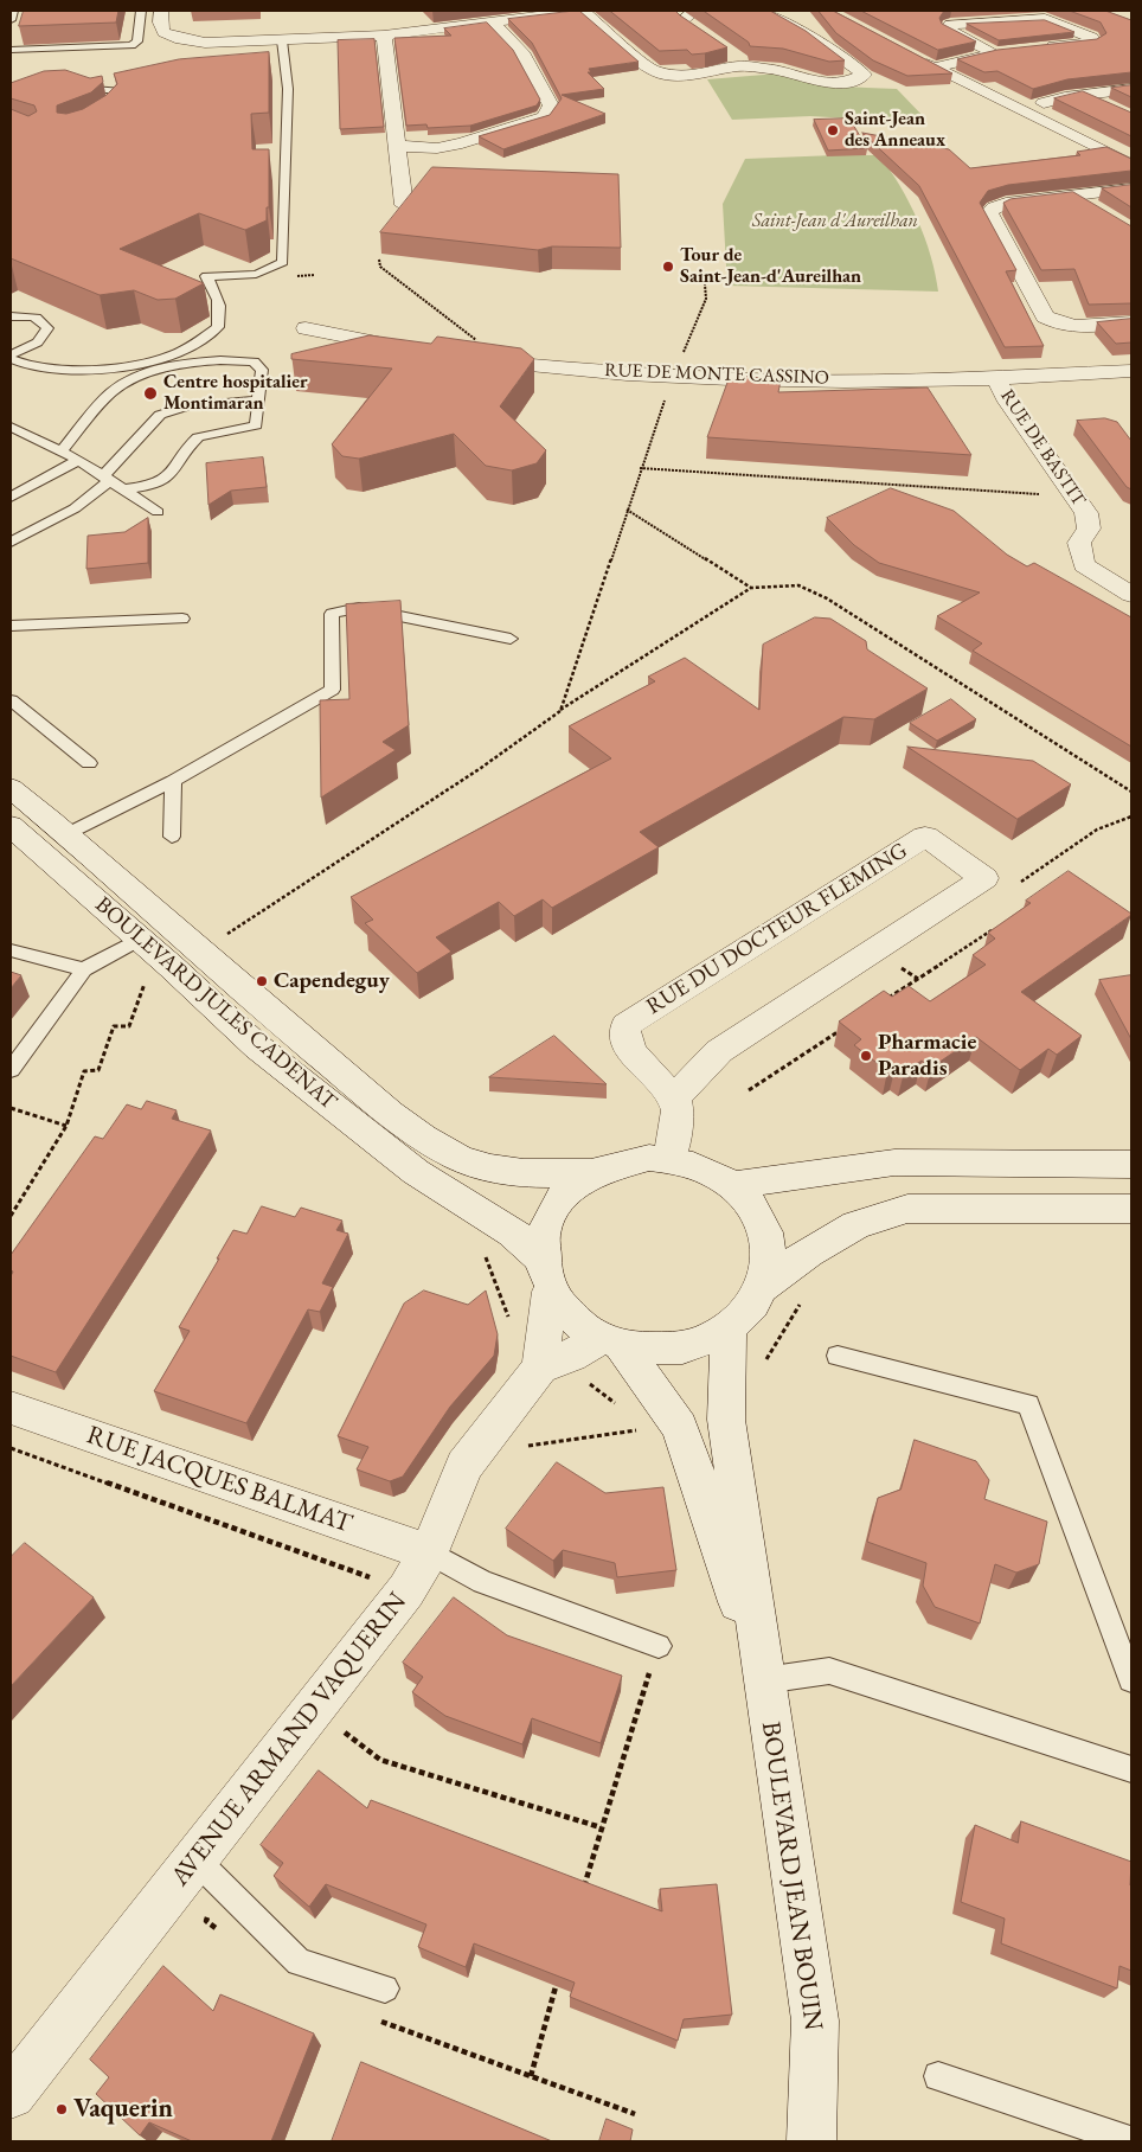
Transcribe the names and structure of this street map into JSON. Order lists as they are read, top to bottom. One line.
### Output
{"streets":{"street":["RUE DE MONTE CASSINO","RUE DE BASTIT","RUE DU DOCTEUR FLEMING","BOULEVARD JULES CADENAT","RUE JACQUES BALMAT","AVENUE ARMAND VAQUERIN","BOULEVARD JEAN BOUIN"]},"crossings":[["RUE DE MONTE CASSINO","RUE DE BASTIT"],["BOULEVARD JULES CADENAT","BOULEVARD JEAN BOUIN"],["RUE JACQUES BALMAT","AVENUE ARMAND VAQUERIN"]],"parks":["Saint-Jean d'Aureilhan"],"places":["Saint-Jean des Anneaux","Tour de Saint-Jean-d'Aureilhan","Centre hospitalier Montimaran","Capendeguy","Pharmacie Paradis","Vaquerin"]}
